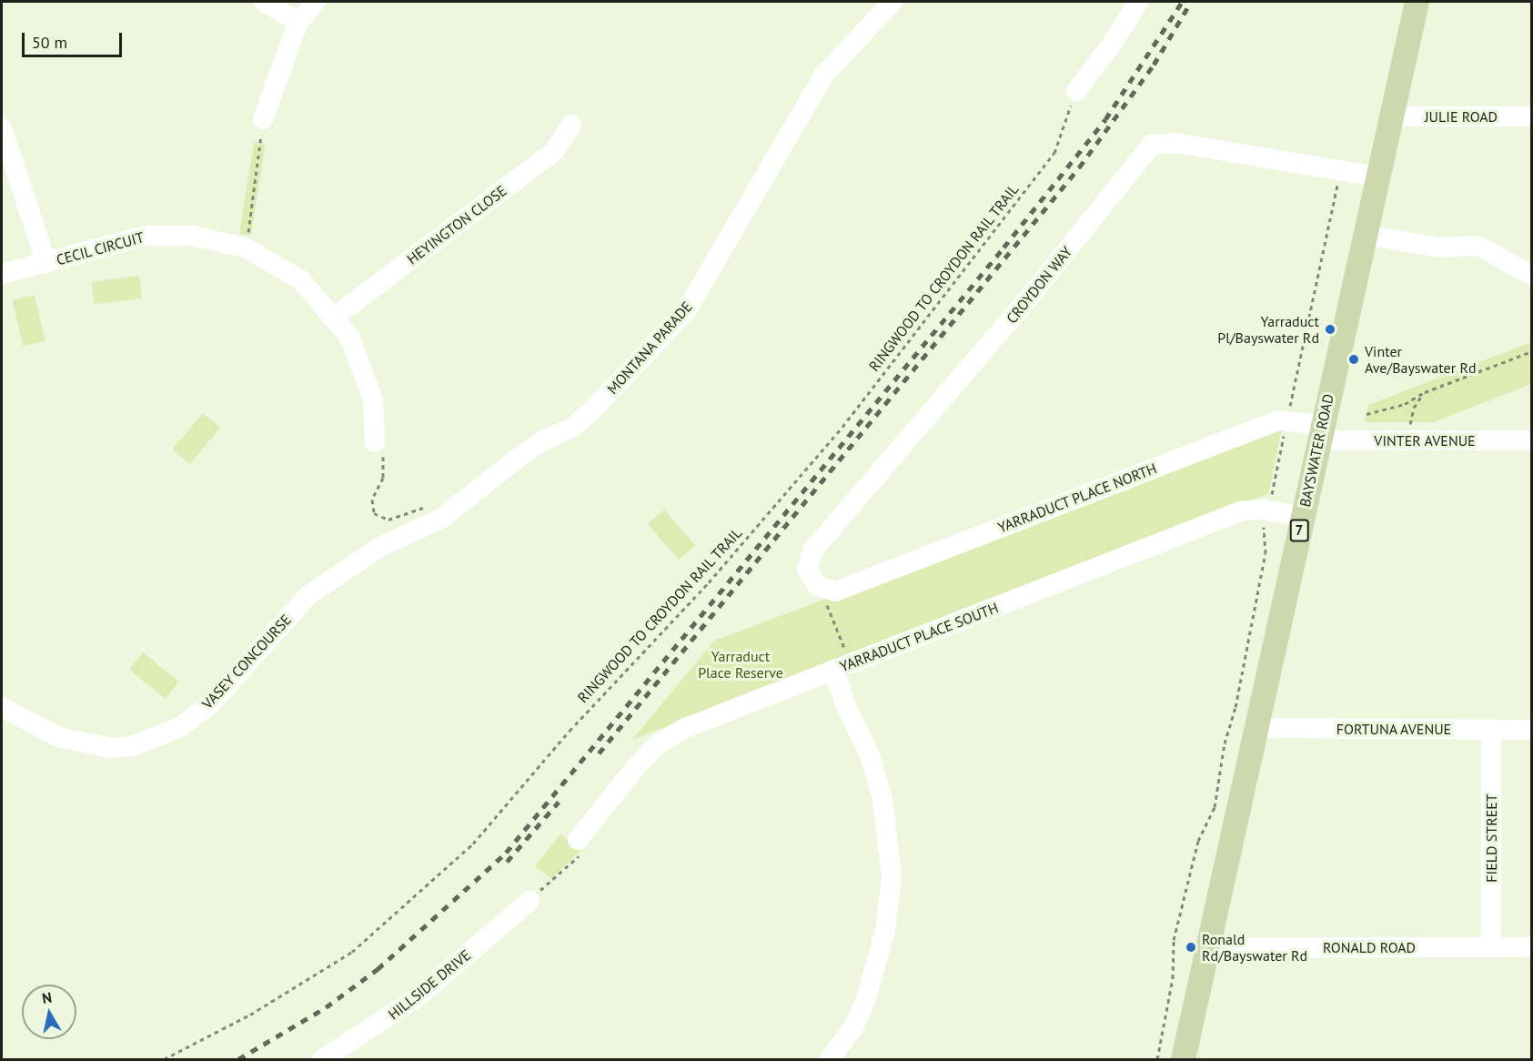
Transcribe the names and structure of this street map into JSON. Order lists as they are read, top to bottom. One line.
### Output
{"streets":{"main road":["BAYSWATER ROAD","7"],"street":["JULIE ROAD","HEYINGTON CLOSE","CECIL CIRCUIT","CROYDON WAY","MONTANA PARADE","VINTER AVENUE","YARRADUCT PLACE NORTH","YARRADUCT PLACE SOUTH","VASEY CONCOURSE","FORTUNA AVENUE","FIELD STREET","RONALD ROAD","HILLSIDE DRIVE"],"path":["RINGWOOD TO CROYDON RAIL TRAIL"]},"crossings":[["JULIE ROAD","BAYSWATER ROAD"],["HEYINGTON CLOSE","CECIL CIRCUIT"],["CROYDON WAY","BAYSWATER ROAD"],["CROYDON WAY","YARRADUCT PLACE NORTH"],["MONTANA PARADE","VASEY CONCOURSE"],["VINTER AVENUE","BAYSWATER ROAD"],["VINTER AVENUE","YARRADUCT PLACE NORTH"],["BAYSWATER ROAD","YARRADUCT PLACE NORTH"],["BAYSWATER ROAD","YARRADUCT PLACE SOUTH"],["BAYSWATER ROAD","FORTUNA AVENUE"],["BAYSWATER ROAD","RONALD ROAD"],["FORTUNA AVENUE","FIELD STREET"],["FIELD STREET","RONALD ROAD"]],"parks":["Yarraduct Place Reserve"],"places":["Yarraduct Pl/Bayswater Rd","Vinter Ave/Bayswater Rd","Ronald Rd/Bayswater Rd"],"scale_bar":"50 m","north":"top"}
